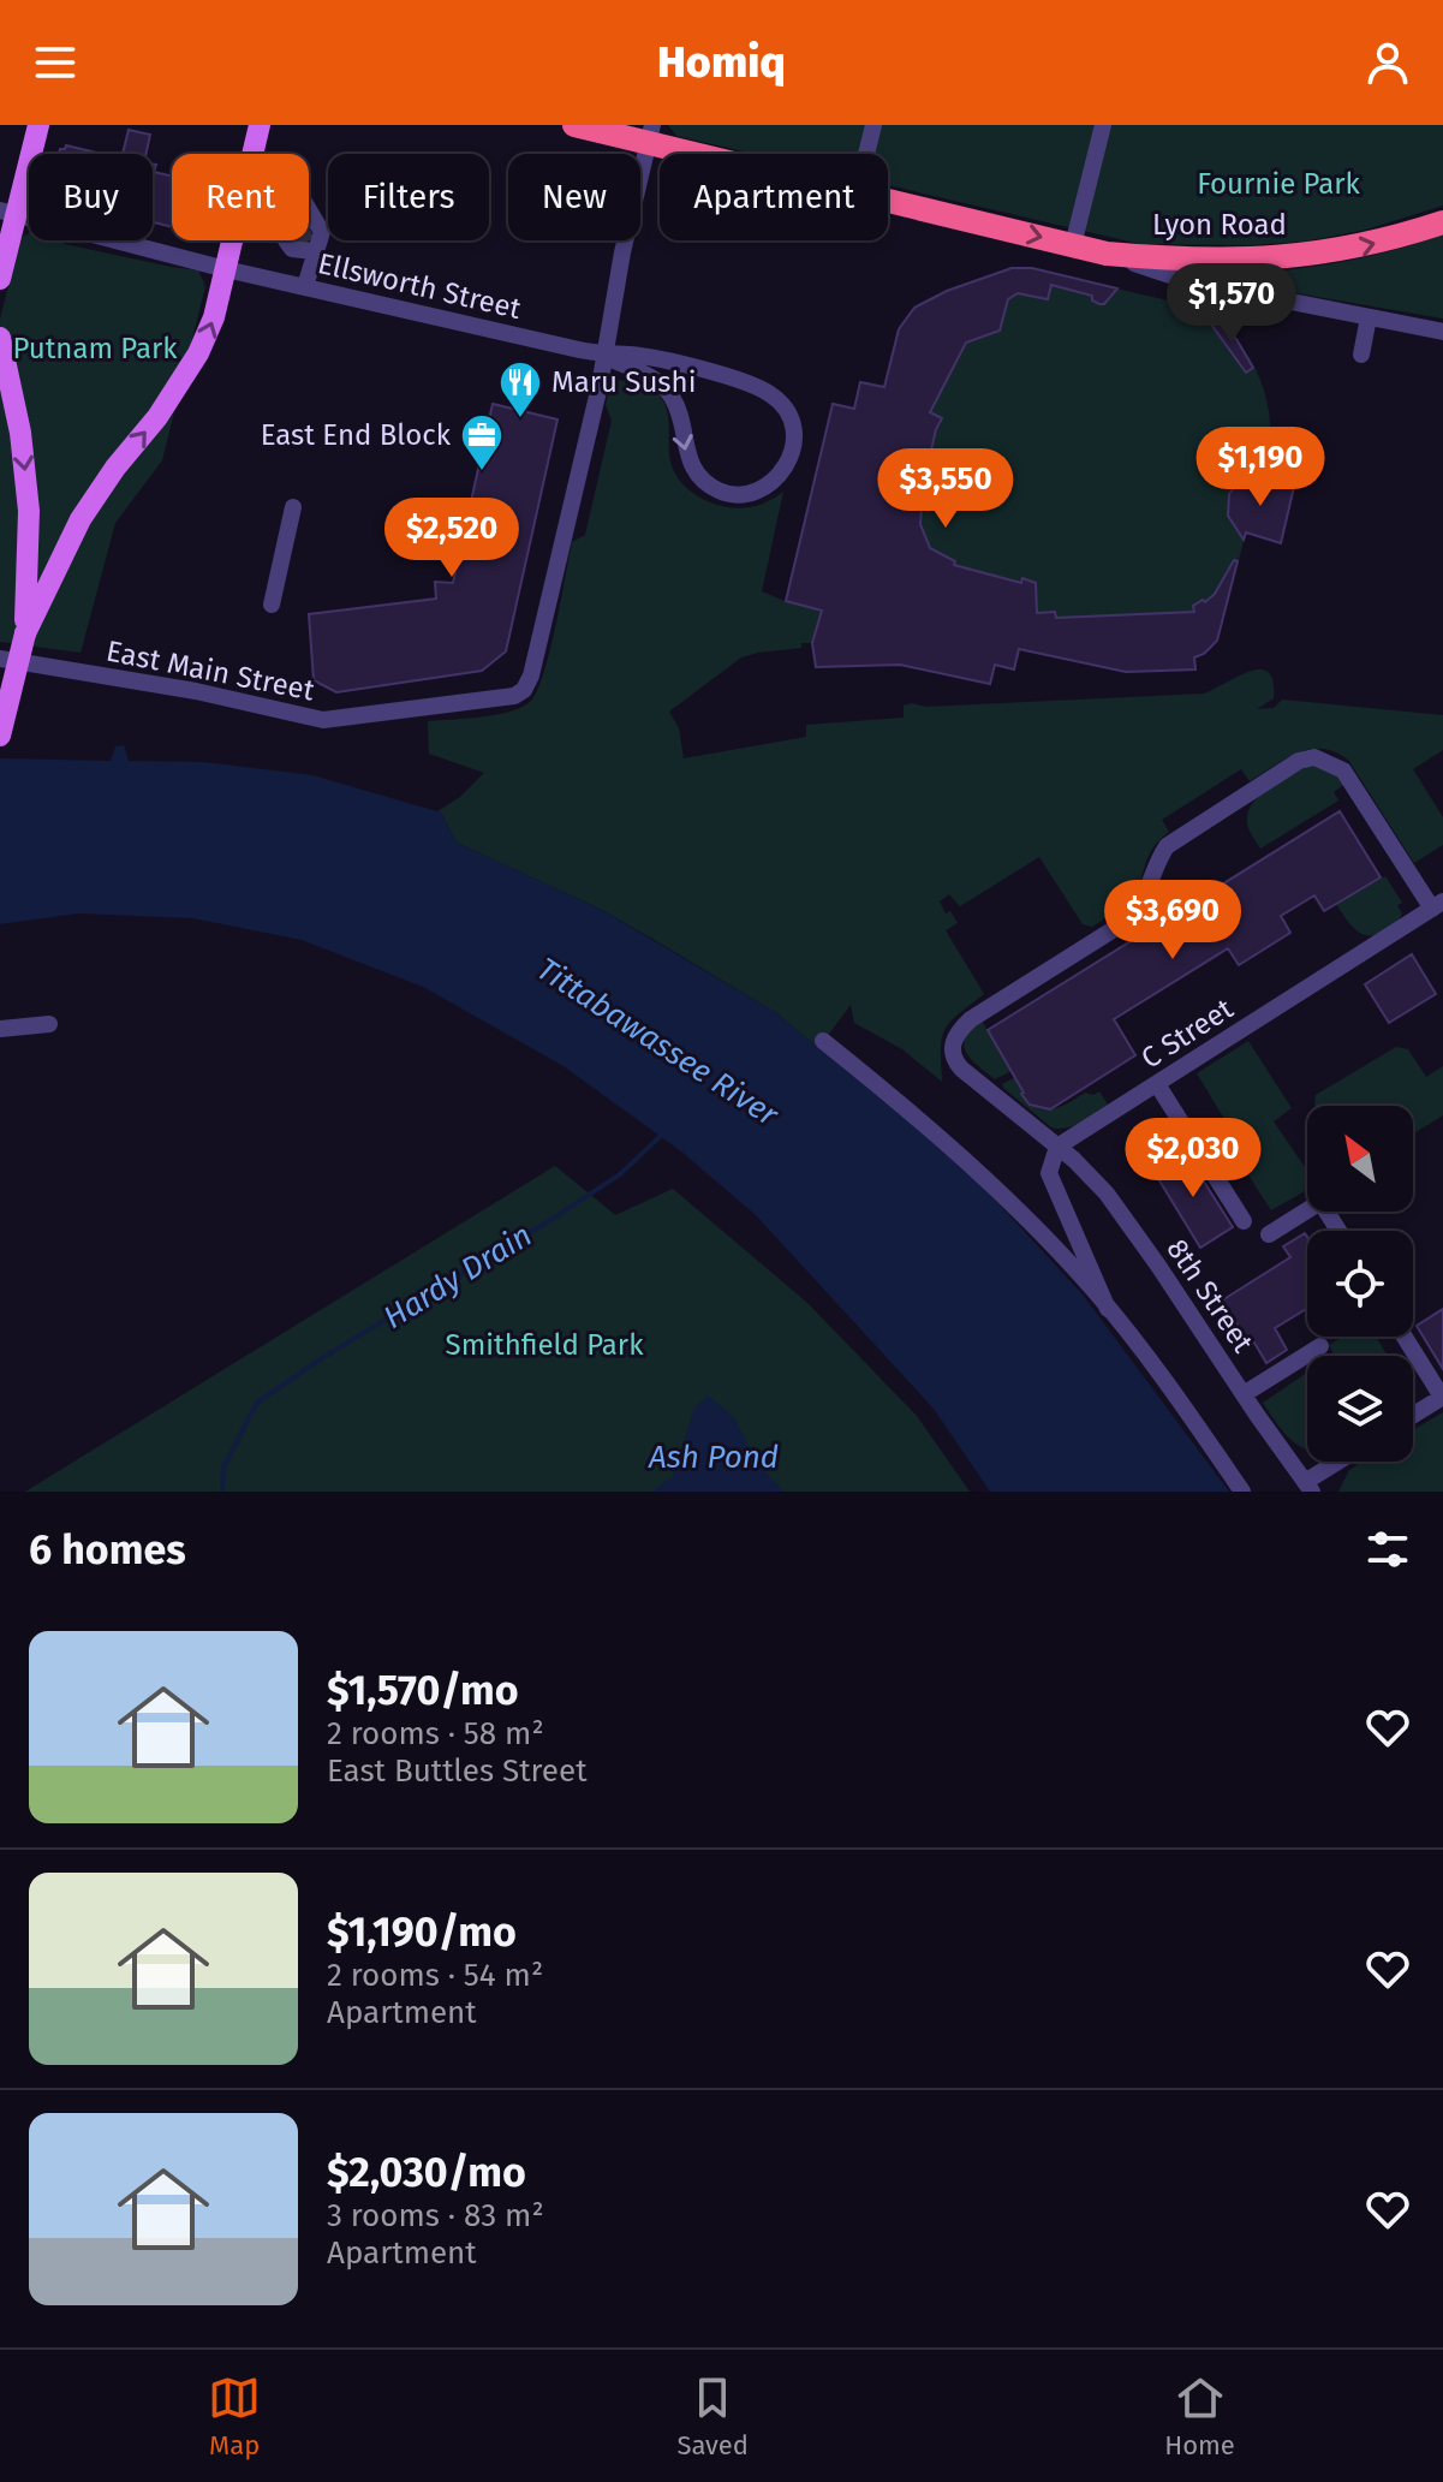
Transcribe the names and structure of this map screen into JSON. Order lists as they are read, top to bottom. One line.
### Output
{"streets":{"highway":["Lyon Road"],"street":["Ellsworth Street","East Main Street","C Street","8th Street"]},"crossings":[["Ellsworth Street","East Main Street"],["C Street","8th Street"]],"one_way":["Lyon Road"],"water":["Tittabawassee River","Hardy Drain","Ash Pond"],"parks":["Fournie Park","Putnam Park","Smithfield Park"],"places":{"restaurant":["Maru Sushi"],"office":["East End Block"]},"north":"top left","page":{"header":"Homiq","chip":["Buy","Rent","Filters","New","Apartment"],"price":["$1,570","$1,190","$3,550","$2,520","$3,690","$2,030"],"heading":"6 homes","list":[{"name":"$1,570/mo","note":"2 rooms · 58 m² · East Buttles Street"},{"name":"$1,190/mo","note":"2 rooms · 54 m² · Apartment"},{"name":"$2,030/mo","note":"3 rooms · 83 m² · Apartment"}],"tabs":["Map","Saved","Home"]}}
